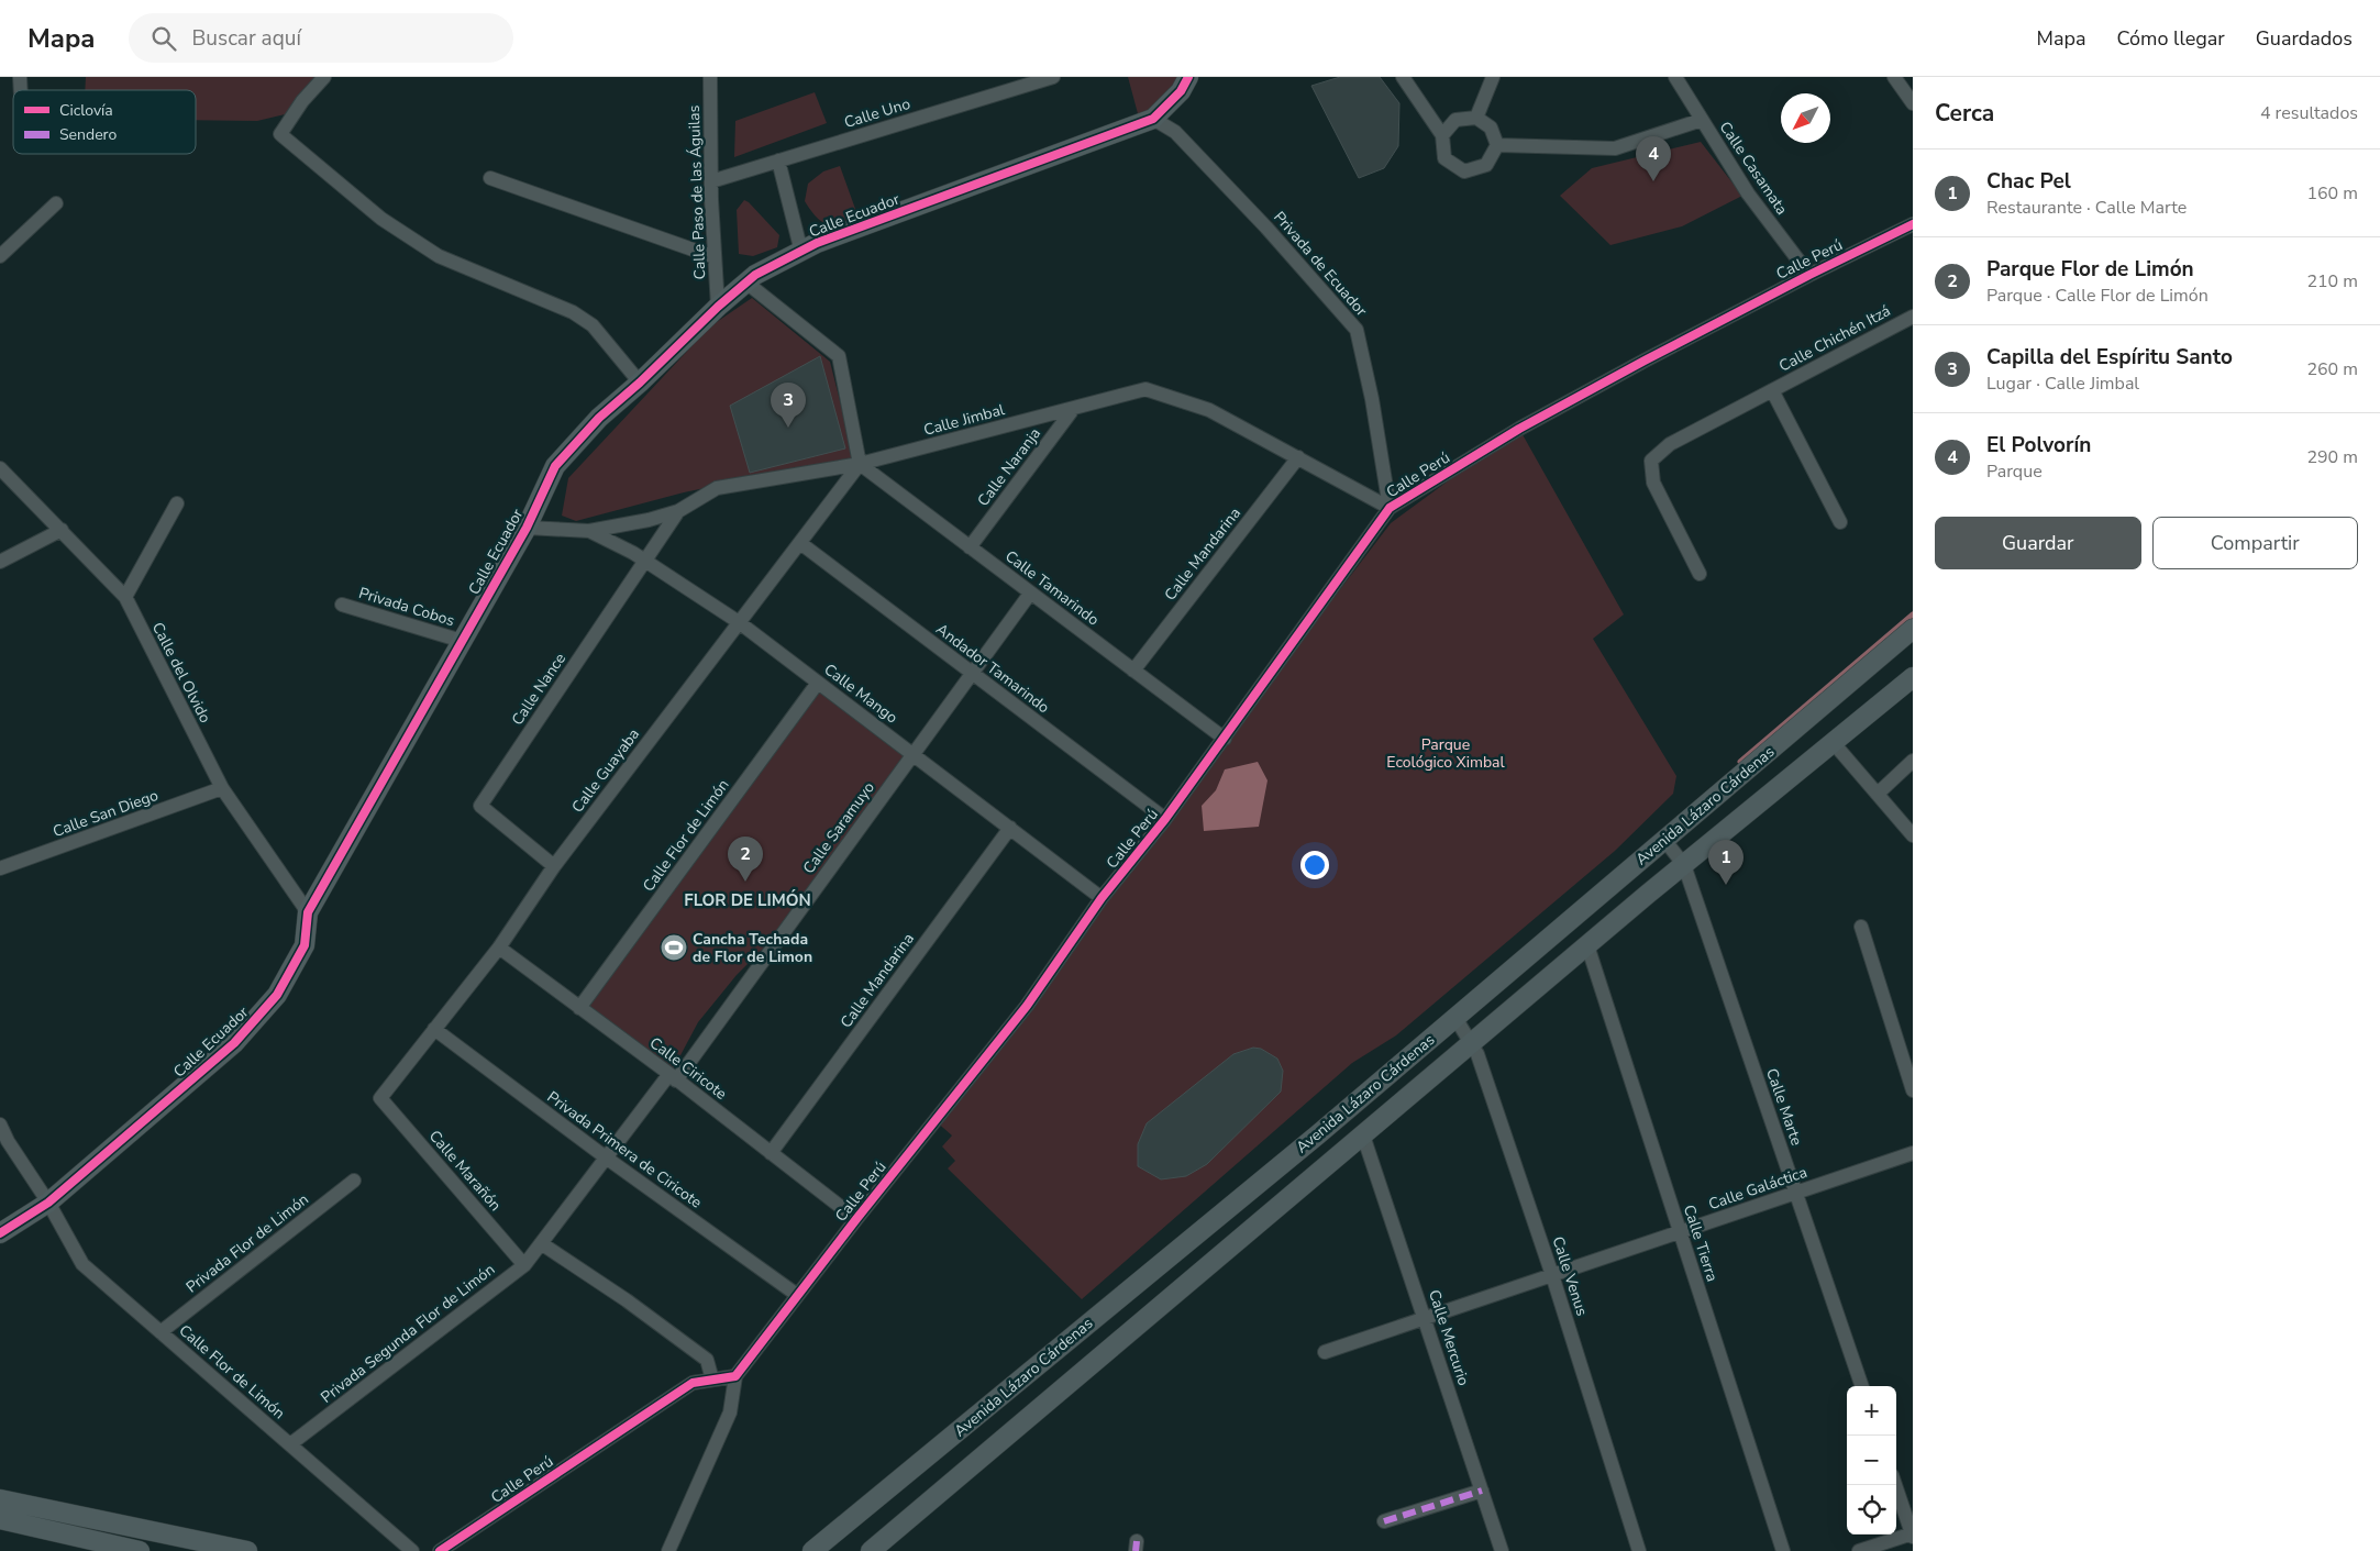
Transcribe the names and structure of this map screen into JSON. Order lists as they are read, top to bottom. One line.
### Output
{"streets":{"main road":["Calle Ecuador","Avenida Lázaro Cárdenas"],"street":["Calle Uno","Calle Casamata","Calle Paso de las Águilas","Calle Perú","Privada de Ecuador","Calle Chichén Itzá","Calle Jimbal","Calle Naranja","Calle Mandarina","Calle Tamarindo","Privada Cobos","Andador Tamarindo","Calle del Olvido","Calle Nance","Calle Mango","Calle Guayaba","Calle San Diego","Calle Saramuyo","Calle Flor de Limón","Calle Ciricote","Calle Marte","Privada Primera de Ciricote","Calle Marañón","Calle Galáctica","Privada Flor de Limón","Calle Tierra","Calle Venus","Privada Segunda Flor de Limón","Calle Mercurio"]},"crossings":[["Calle Uno","Calle Paso de las Águilas"],["Calle Casamata","Calle Perú"],["Calle Paso de las Águilas","Calle Ecuador"],["Calle Ecuador","Privada de Ecuador"],["Calle Ecuador","Calle Jimbal"],["Calle Ecuador","Privada Cobos"],["Calle Ecuador","Calle del Olvido"],["Calle Ecuador","Calle Flor de Limón"],["Calle Perú","Privada de Ecuador"],["Calle Perú","Calle Jimbal"],["Calle Perú","Calle Tamarindo"],["Calle Perú","Andador Tamarindo"],["Calle Perú","Calle Mango"],["Calle Perú","Calle Ciricote"],["Calle Perú","Privada Primera de Ciricote"],["Privada de Ecuador","Calle Jimbal"],["Calle Jimbal","Calle Naranja"],["Calle Jimbal","Calle Mandarina"],["Calle Jimbal","Calle Tamarindo"],["Calle Jimbal","Calle Nance"],["Calle Jimbal","Calle Mango"],["Calle Jimbal","Calle Guayaba"],["Calle Naranja","Calle Tamarindo"],["Calle Mandarina","Calle Tamarindo"],["Calle Mandarina","Calle Mango"],["Calle Mandarina","Calle Ciricote"],["Calle Tamarindo","Calle Guayaba"],["Calle Tamarindo","Calle Saramuyo"],["Andador Tamarindo","Calle Guayaba"],["Andador Tamarindo","Calle Saramuyo"],["Calle del Olvido","Calle San Diego"],["Calle Nance","Calle Mango"],["Calle Nance","Calle Guayaba"],["Calle Mango","Calle Guayaba"],["Calle Mango","Calle Saramuyo"],["Calle Mango","Calle Flor de Limón"],["Calle Guayaba","Calle Ciricote"],["Calle Guayaba","Privada Primera de Ciricote"],["Calle Guayaba","Calle Marañón"],["Avenida Lázaro Cárdenas","Calle Marte"],["Avenida Lázaro Cárdenas","Calle Tierra"],["Avenida Lázaro Cárdenas","Calle Venus"],["Avenida Lázaro Cárdenas","Calle Mercurio"],["Calle Saramuyo","Calle Ciricote"],["Calle Saramuyo","Privada Primera de Ciricote"],["Calle Saramuyo","Privada Segunda Flor de Limón"],["Calle Flor de Limón","Calle Ciricote"],["Calle Flor de Limón","Privada Flor de Limón"],["Calle Flor de Limón","Privada Segunda Flor de Limón"],["Calle Marte","Calle Galáctica"],["Privada Primera de Ciricote","Privada Segunda Flor de Limón"],["Calle Marañón","Privada Segunda Flor de Limón"],["Calle Galáctica","Calle Tierra"],["Calle Galáctica","Calle Venus"],["Calle Galáctica","Calle Mercurio"]],"districts":["FLOR DE LIMÓN"],"parks":["Parque Ecológico Ximbal"],"places":{"sports":["Cancha Techada de Flor de Limon"]},"legend":["Ciclovía","Sendero"],"north":"bottom left","page":{"header":"Mapa","search":"Buscar aquí","nav":["Mapa","Cómo llegar","Guardados"],"heading":["Cerca","4 resultados"],"pins":["4","3","2","1"],"list":[{"mark":"1","name":"Chac Pel","note":"Restaurante · Calle Marte","value":"160 m"},{"mark":"2","name":"Parque Flor de Limón","note":"Parque · Calle Flor de Limón","value":"210 m"},{"mark":"3","name":"Capilla del Espíritu Santo","note":"Lugar · Calle Jimbal","value":"260 m"},{"mark":"4","name":"El Polvorín","note":"Parque","value":"290 m"}],"buttons":["Guardar","Compartir"],"map_buttons":["+","−"]}}
